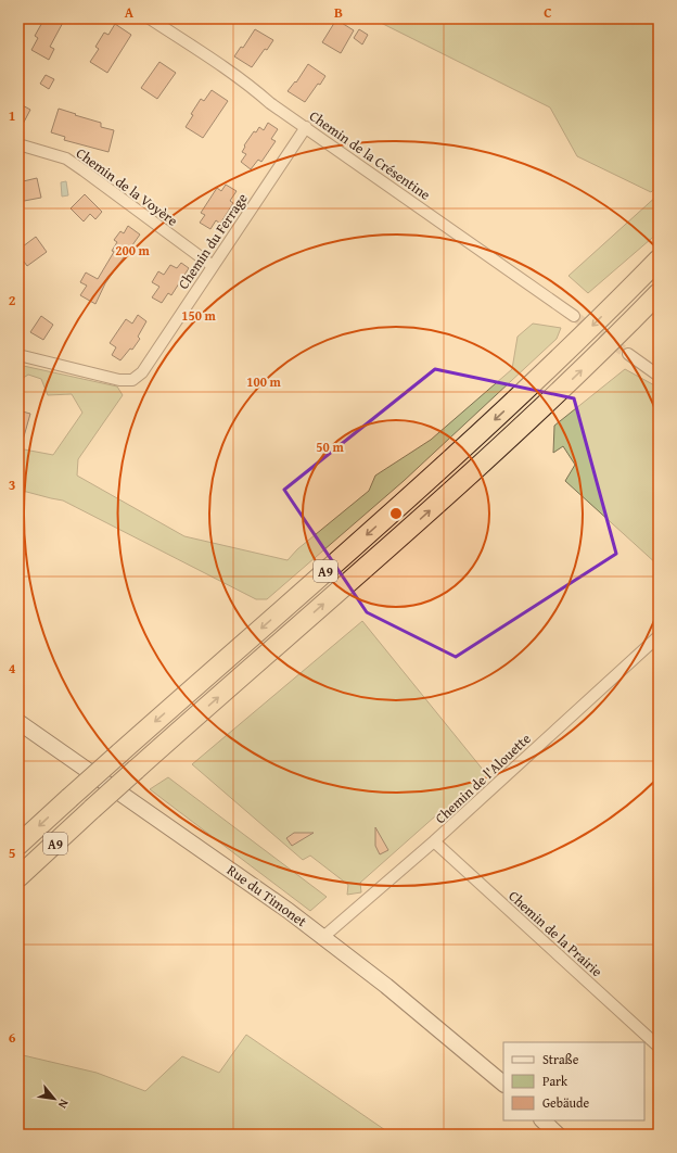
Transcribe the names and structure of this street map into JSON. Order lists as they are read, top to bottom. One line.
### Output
{"streets":{"highway":["A9"],"main road":["Rue du Timonet"],"street":["Chemin de la Crésentine","Chemin de la Voyère","Chemin du Ferrage","Chemin de l'Alouette","Chemin de la Prairie"]},"crossings":[["Chemin de la Crésentine","Chemin du Ferrage"],["Chemin de la Voyère","Chemin du Ferrage"],["Chemin de l'Alouette","Rue du Timonet"],["Chemin de l'Alouette","Chemin de la Prairie"]],"legend":["Straße","Park","Gebäude"],"north":"bottom right","grid":{"columns":["A","B","C"],"rows":["1","2","3","4","5","6"]},"rings":["200 m","150 m","100 m","50 m"]}
